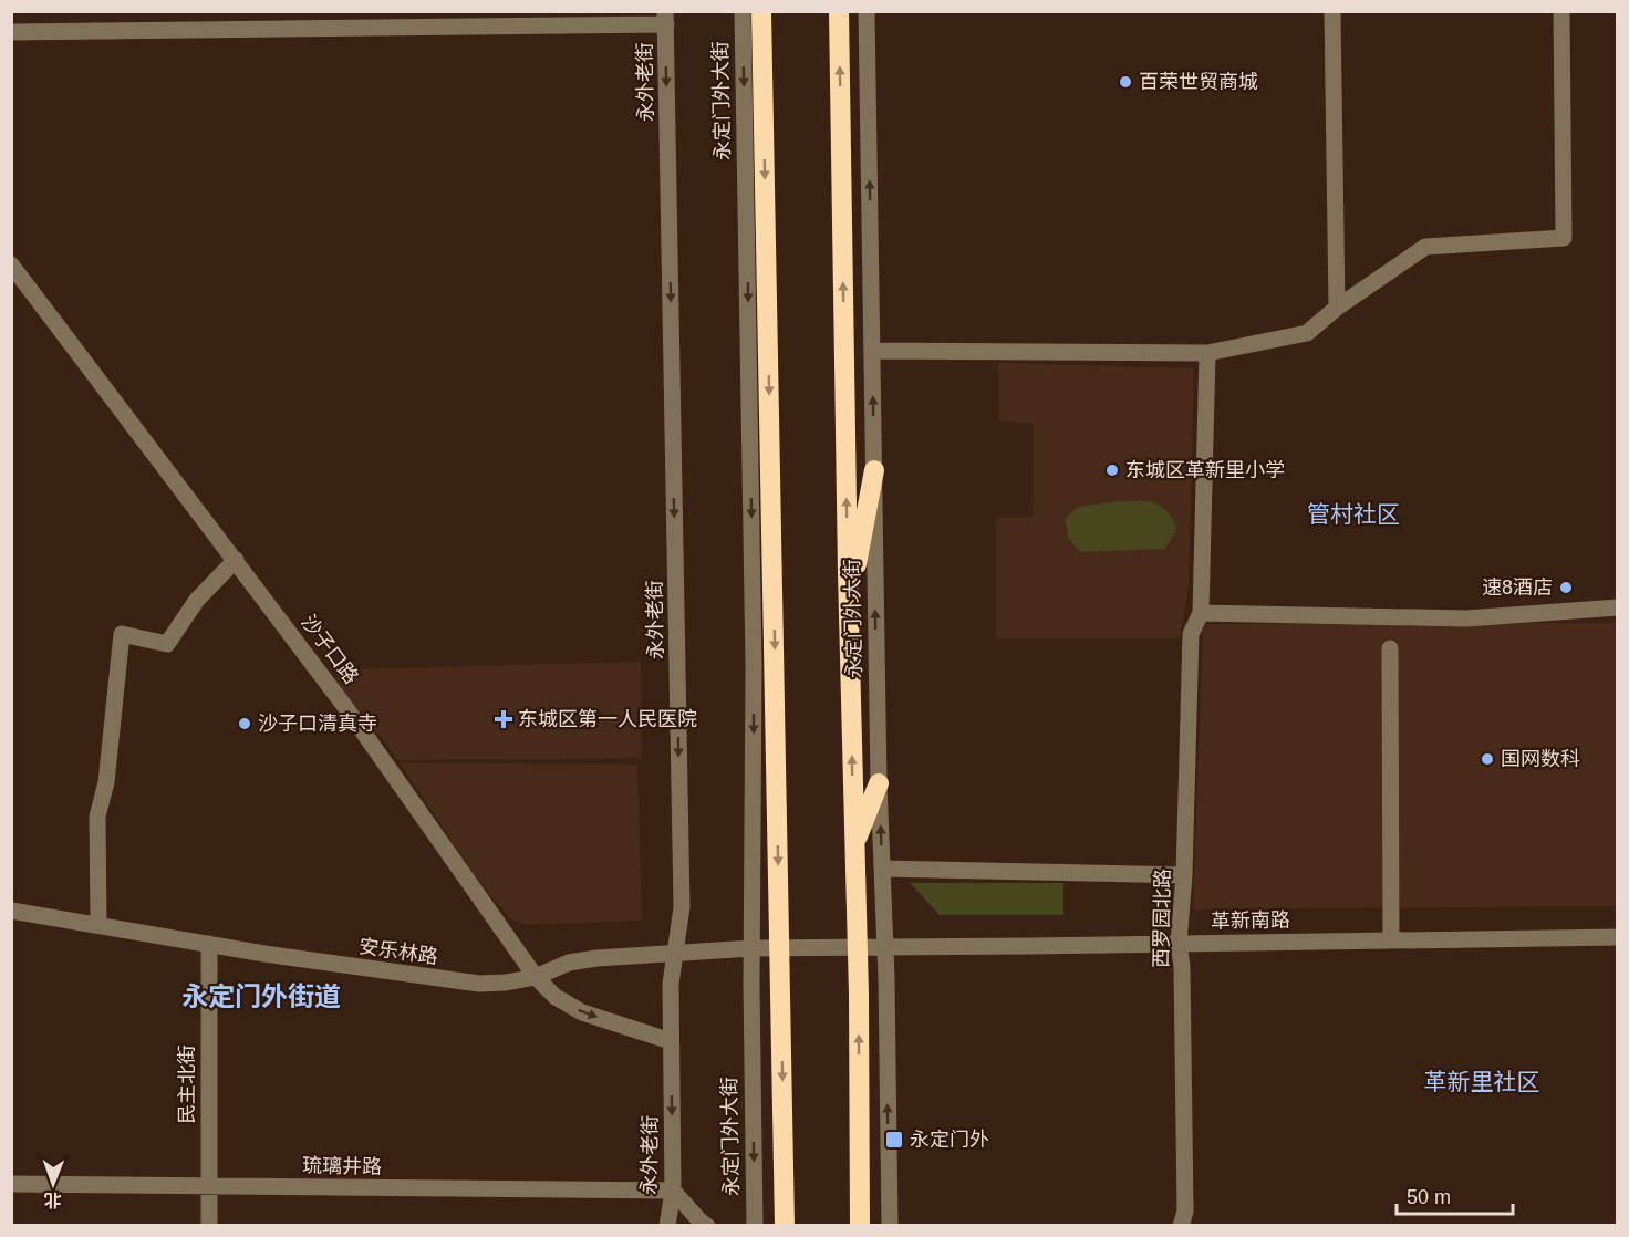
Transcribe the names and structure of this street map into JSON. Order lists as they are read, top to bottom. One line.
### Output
{"streets":{"highway":["永定门外大街"],"street":["永外老街","沙子口路","西罗园北路","革新南路","安乐林路","民主北街","琉璃井路"]},"crossings":[["永外老街","沙子口路"],["永外老街","安乐林路"],["永外老街","琉璃井路"],["永定门外大街","革新南路"],["永定门外大街","安乐林路"],["沙子口路","安乐林路"],["西罗园北路","革新南路"],["革新南路","安乐林路"],["安乐林路","民主北街"],["民主北街","琉璃井路"]],"one_way":["永外老街"],"districts":["管村社区","永定门外街道","革新里社区"],"places":{"other":["百荣世贸商城","东城区革新里小学","速8酒店","沙子口清真寺","国网数科"],"health":["东城区第一人民医院"],"transit":["永定门外"]},"scale_bar":"50 m","north":"bottom"}
